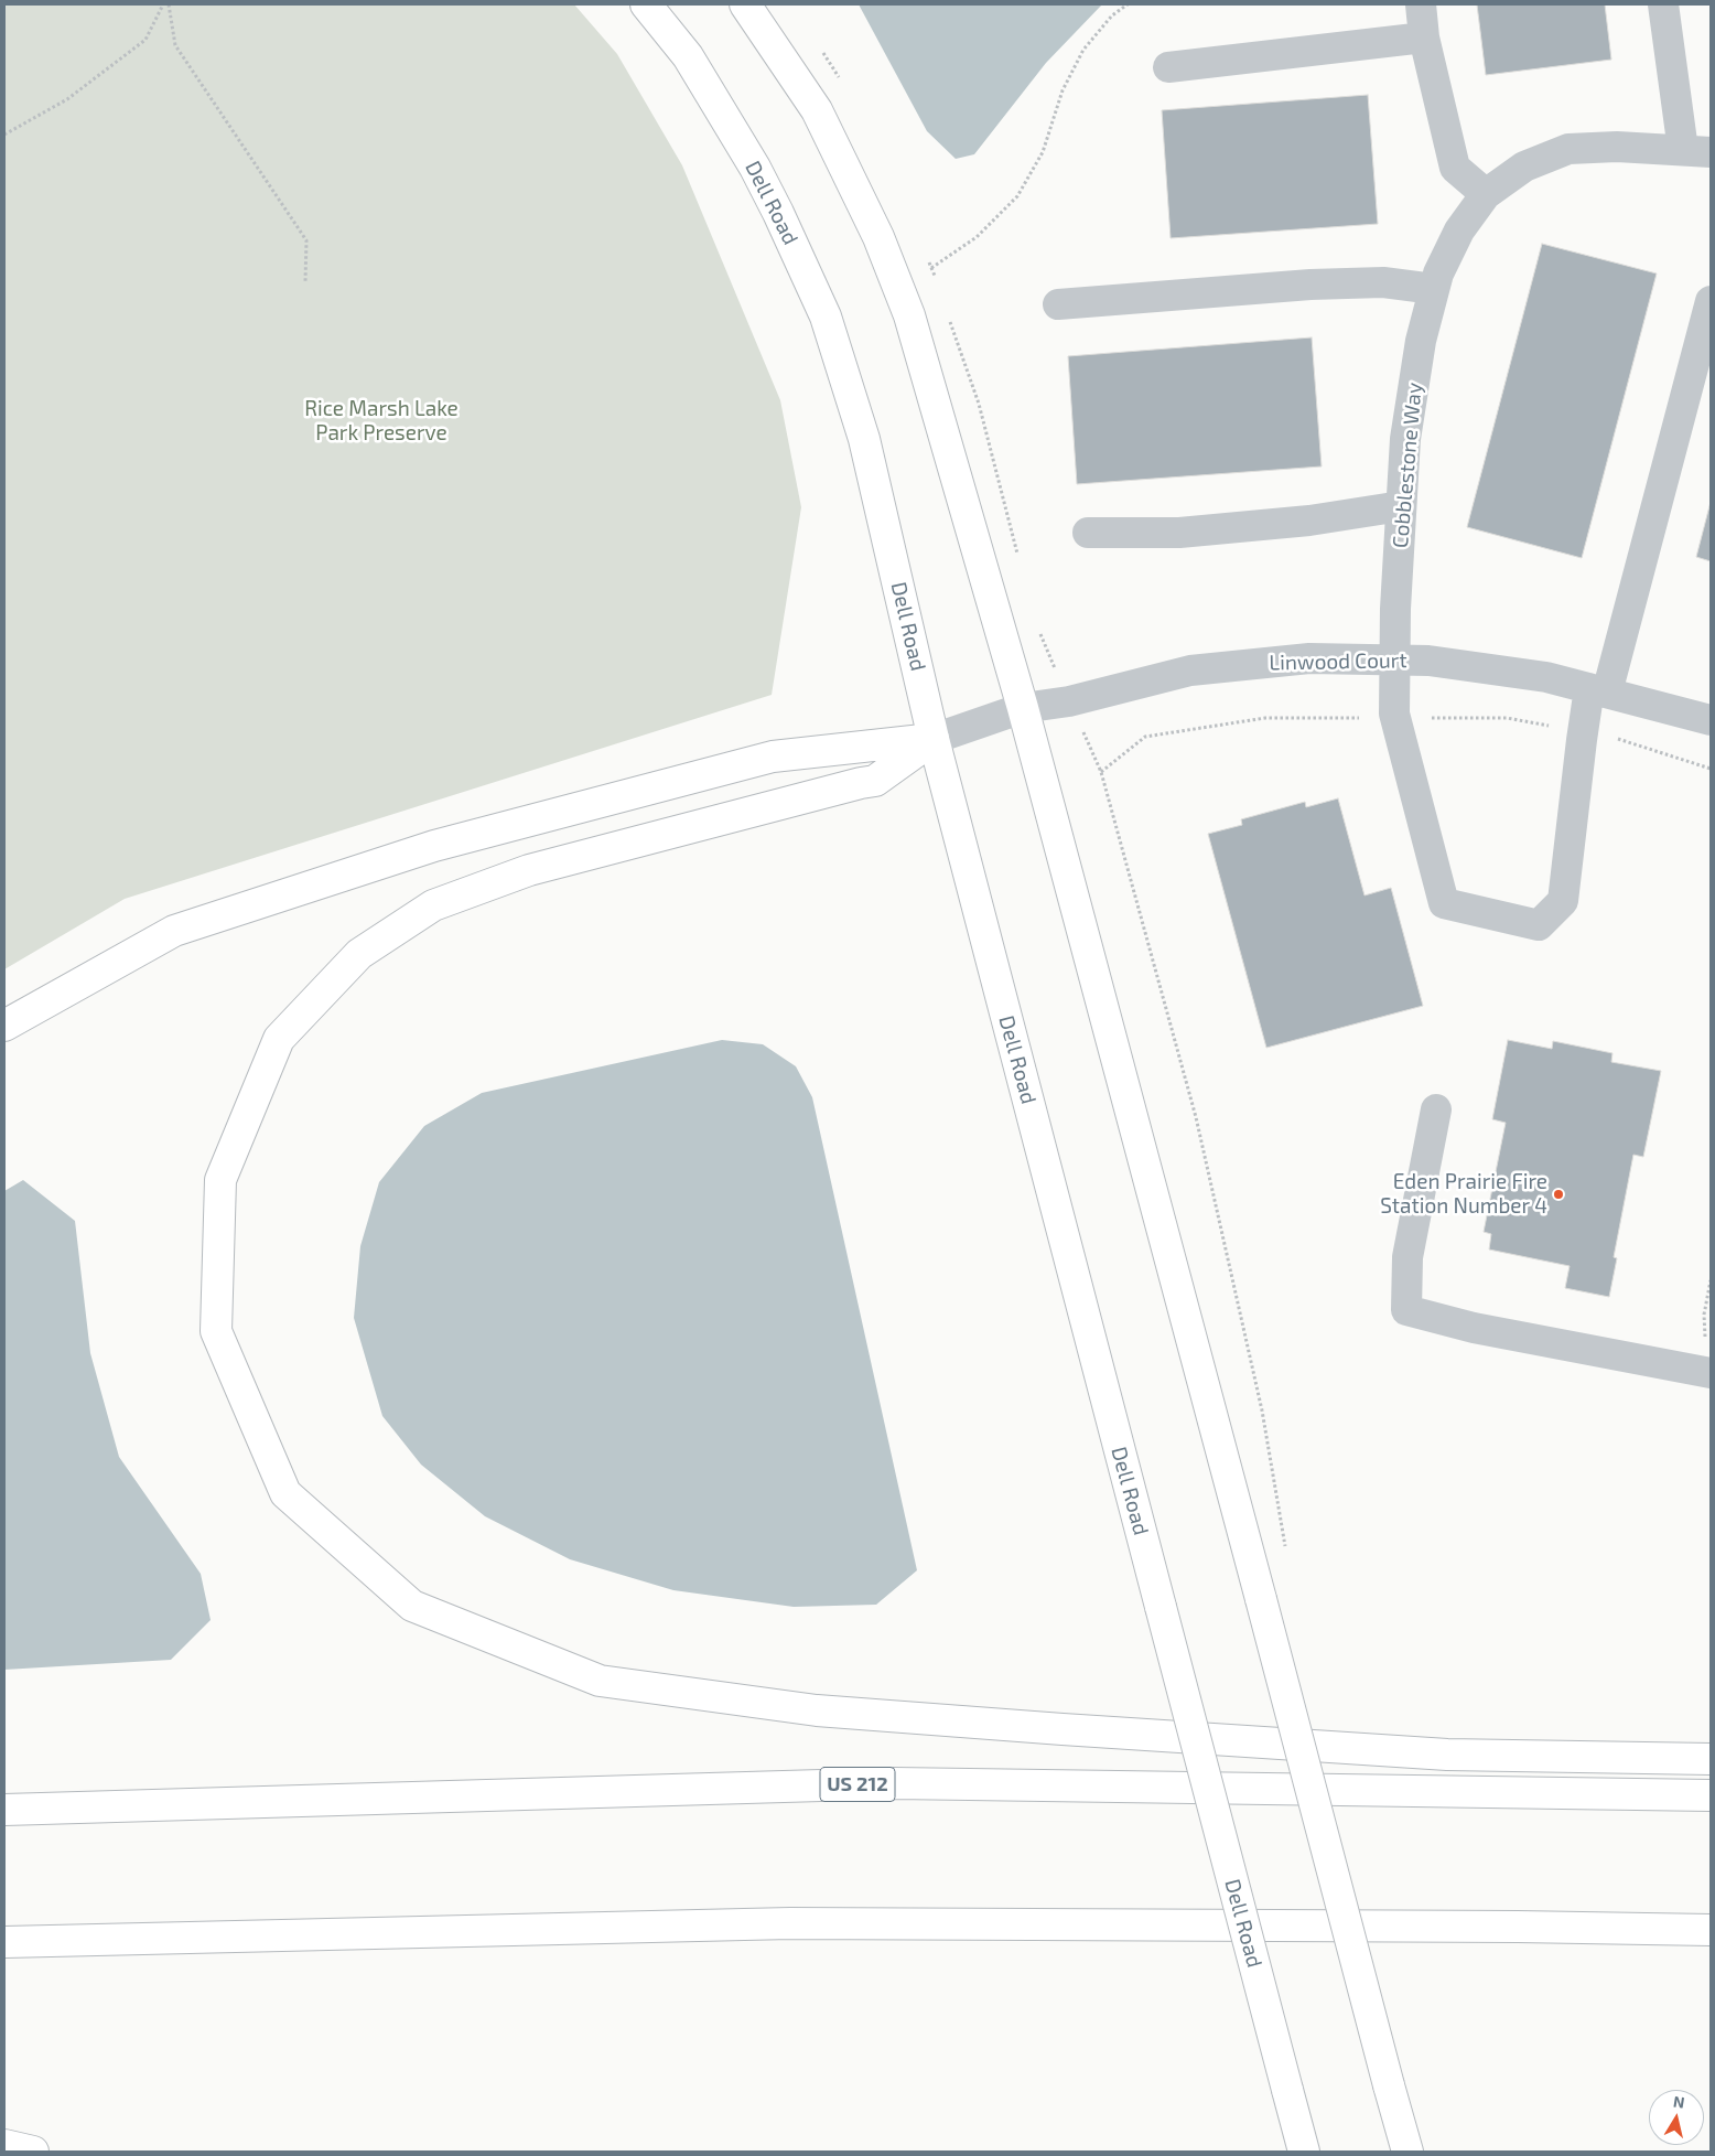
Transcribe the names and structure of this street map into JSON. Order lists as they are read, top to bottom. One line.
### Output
{"streets":{"main road":["Dell Road","US 212"],"street":["Cobblestone Way","Linwood Court"]},"crossings":[["Dell Road","Linwood Court"],["Cobblestone Way","Linwood Court"]],"parks":["Rice Marsh Lake Park Preserve"],"places":["Eden Prairie Fire Station Number 4"],"north":"top"}
